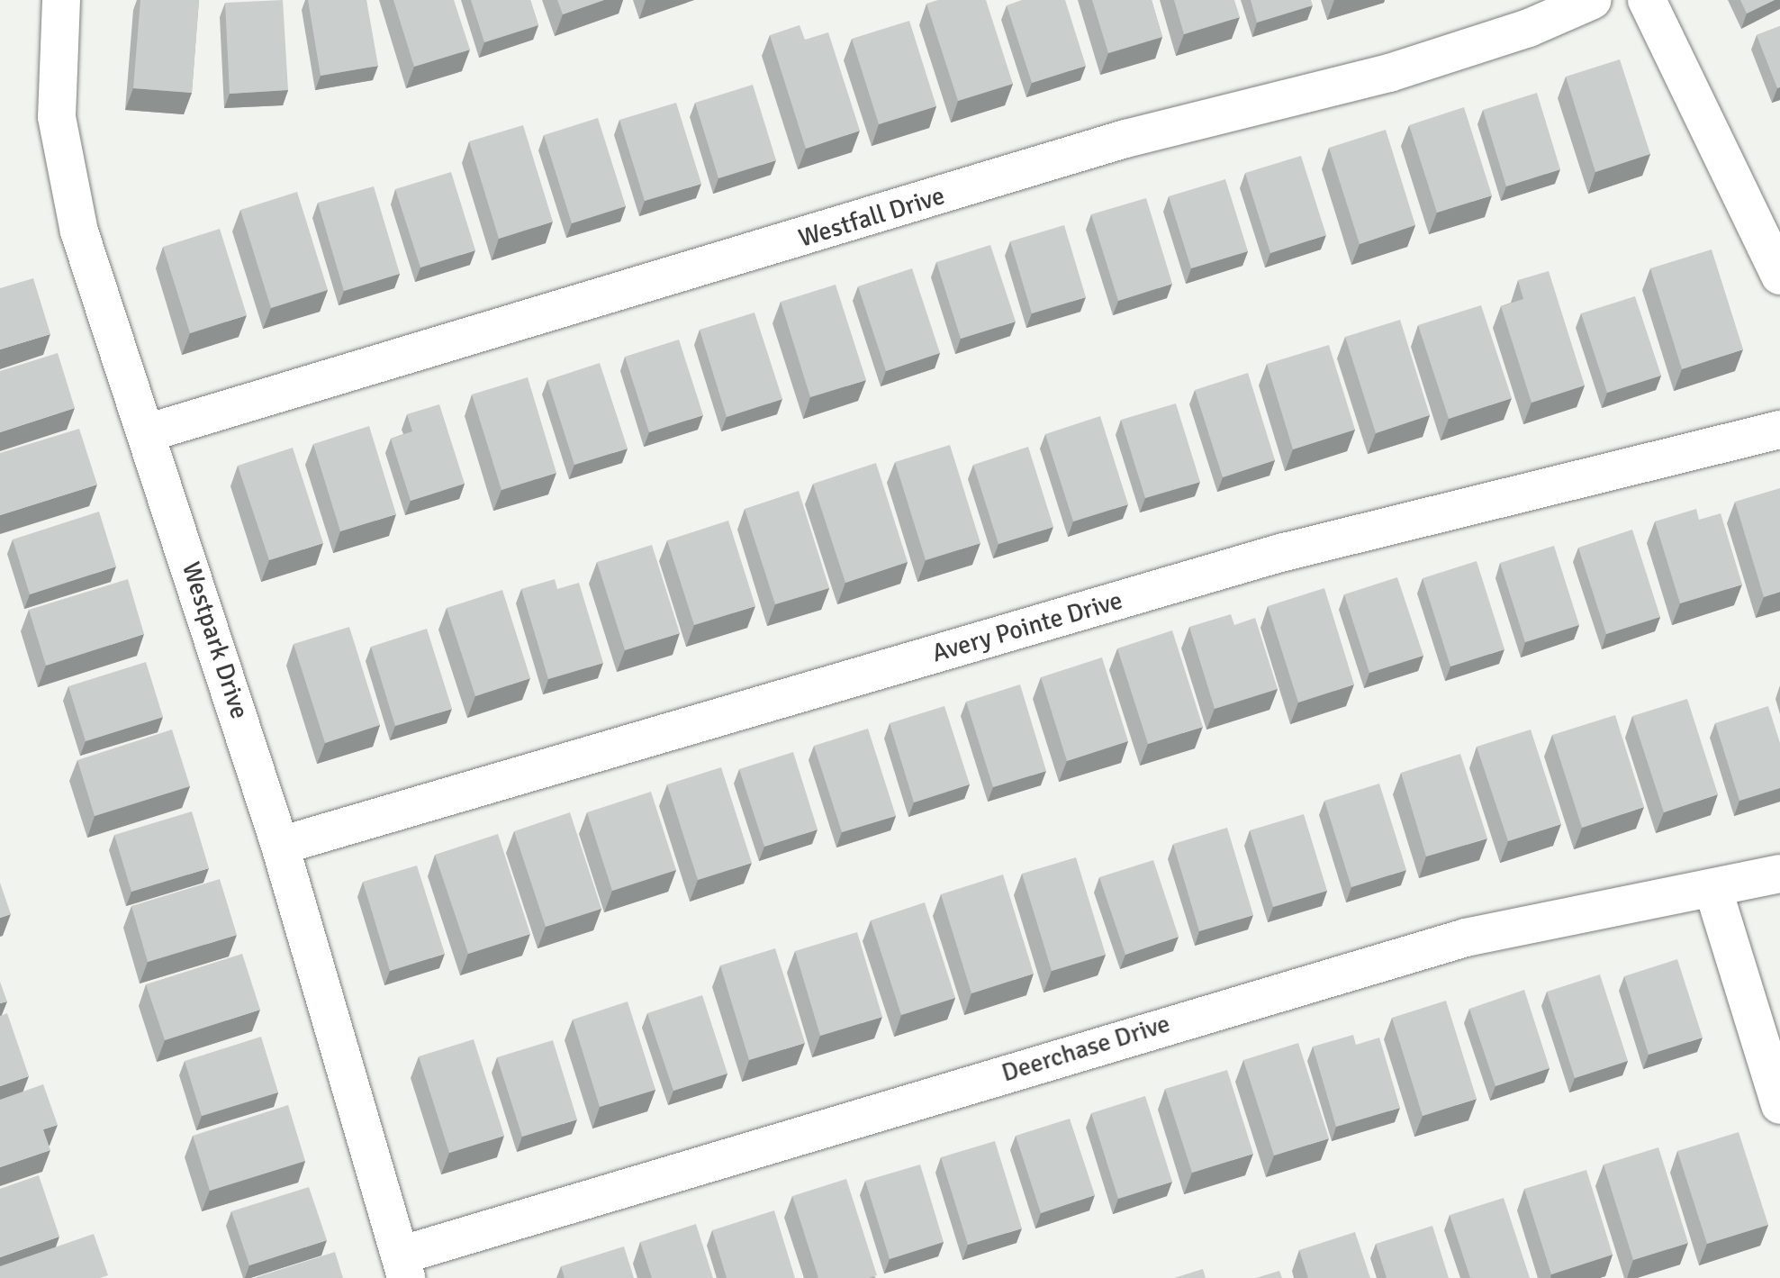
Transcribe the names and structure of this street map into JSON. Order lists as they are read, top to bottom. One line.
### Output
{"streets":{"street":["Westfall Drive","Avery Pointe Drive","Westpark Drive","Deerchase Drive"]},"crossings":[["Westfall Drive","Westpark Drive"],["Avery Pointe Drive","Westpark Drive"],["Westpark Drive","Deerchase Drive"]]}
